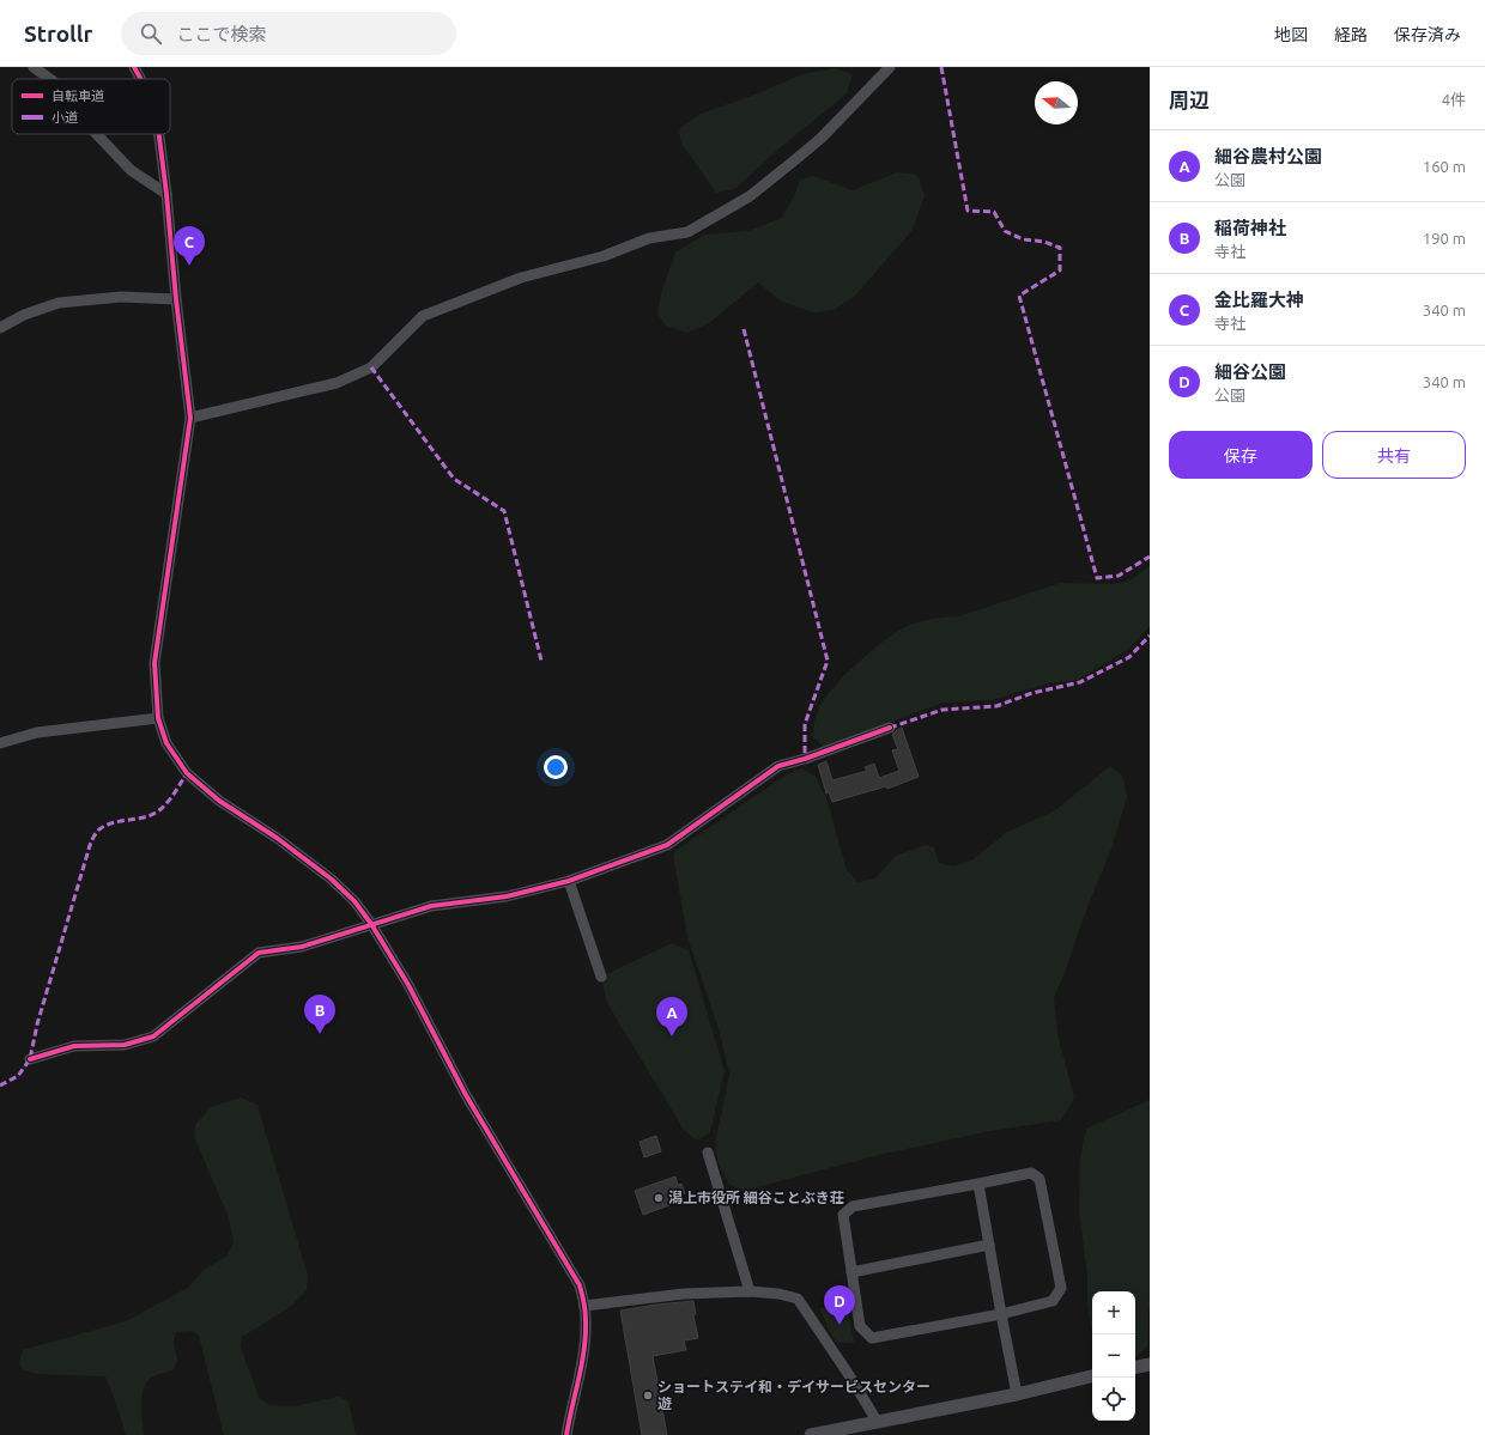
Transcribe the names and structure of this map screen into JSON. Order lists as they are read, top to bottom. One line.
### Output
{"places":["潟上市役所 細谷ことぶき荘","ショートステイ和・デイサービスセンター 遊"],"legend":["自転車道","小道"],"north":"left","page":{"header":"Strollr","search":"ここで検索","nav":["地図","経路","保存済み"],"heading":["周辺","4件"],"list":[{"mark":"A","name":"細谷農村公園","note":"公園","value":"160 m"},{"mark":"B","name":"稲荷神社","note":"寺社","value":"190 m"},{"mark":"C","name":"金比羅大神","note":"寺社","value":"340 m"},{"mark":"D","name":"細谷公園","note":"公園","value":"340 m"}],"pins":["C","B","A","D"],"buttons":["保存","共有"],"map_buttons":["+","−"]}}
